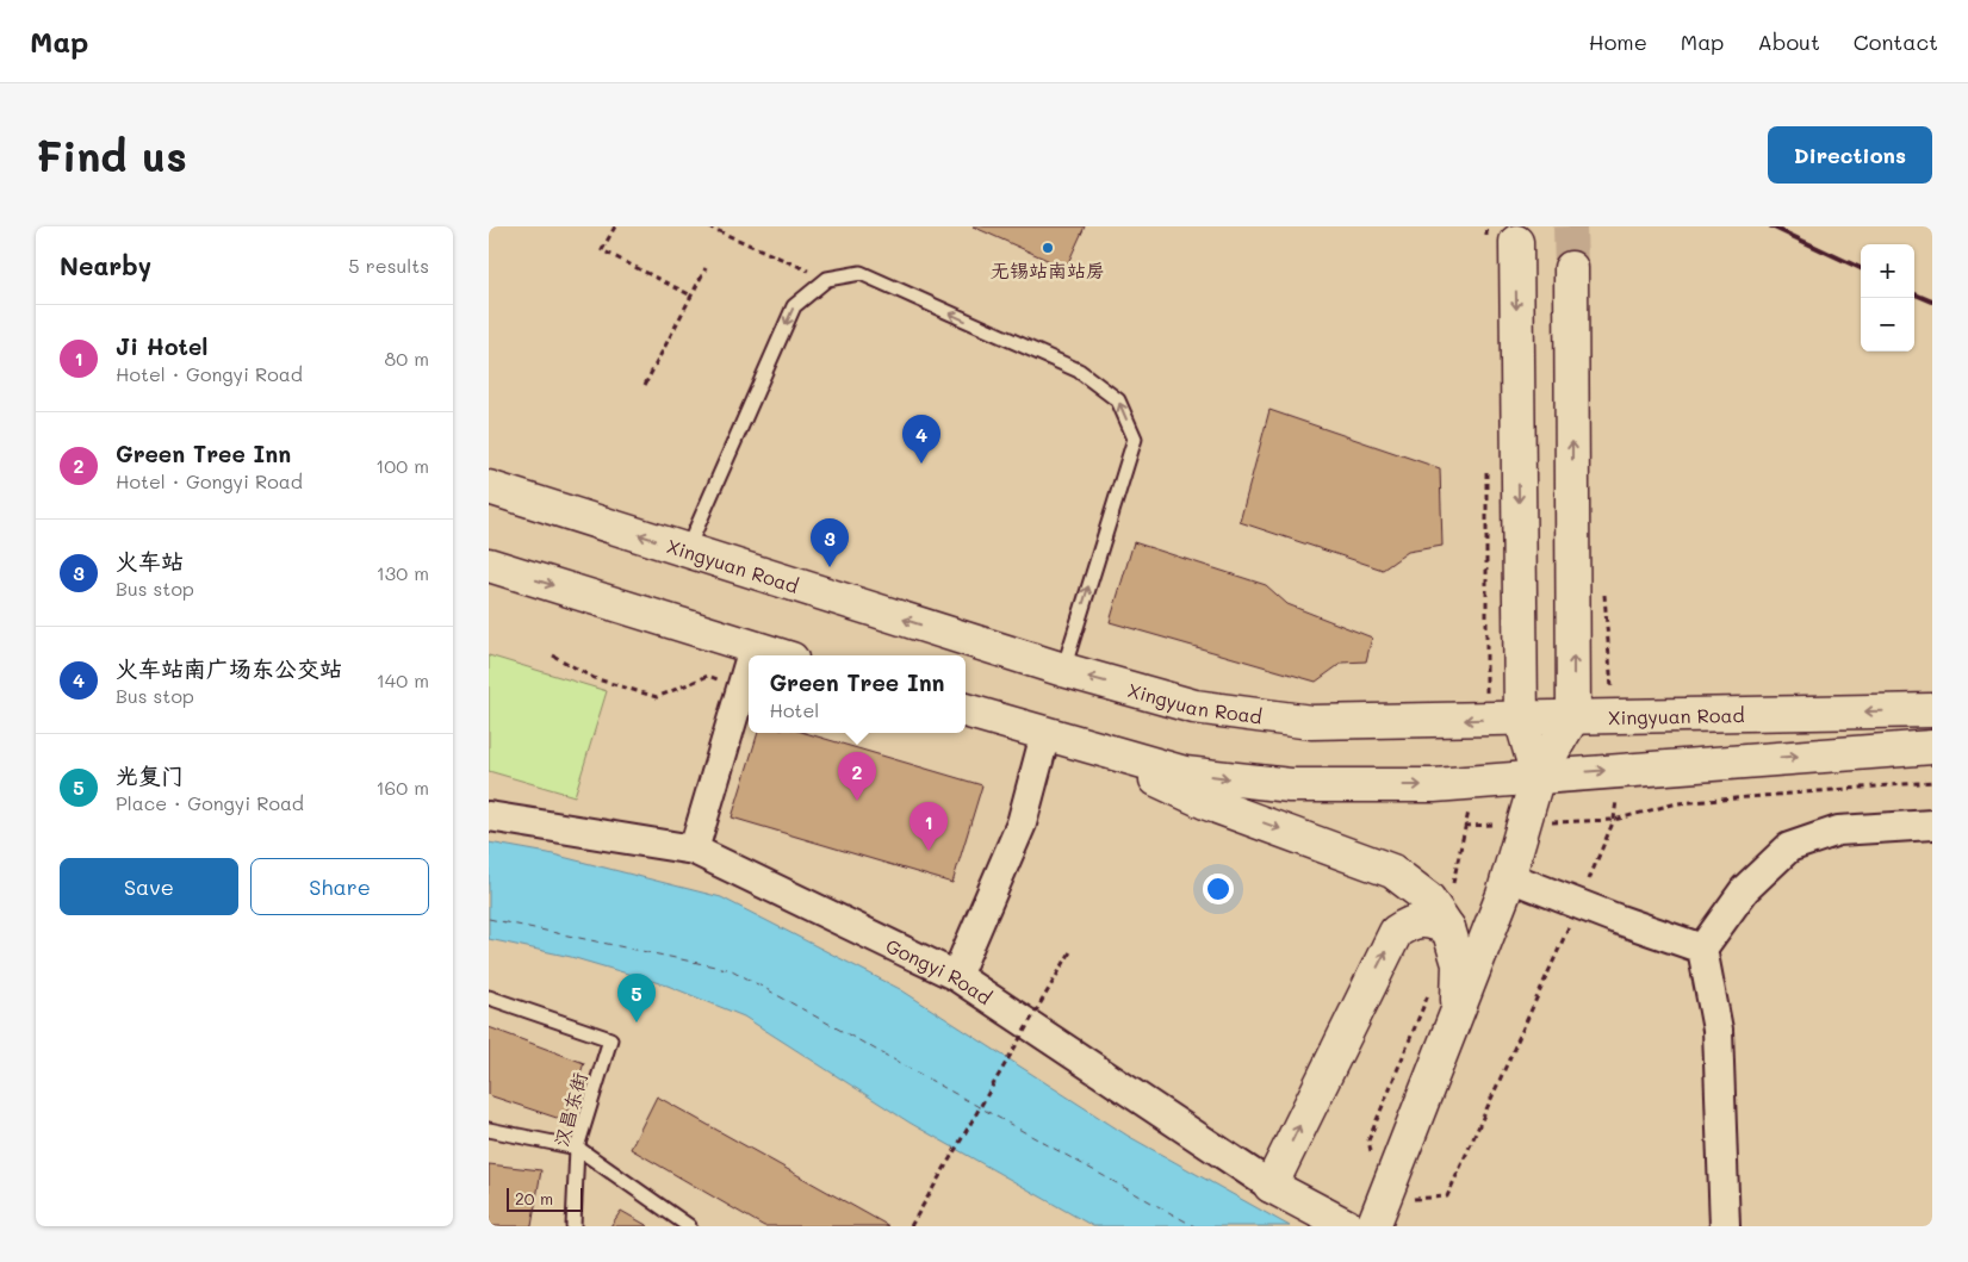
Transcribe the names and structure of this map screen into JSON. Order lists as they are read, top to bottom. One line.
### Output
{"streets":{"main road":["Xingyuan Road","Gongyi Road"],"lane":["汉昌东街"]},"places":["无锡站南站房"],"scale_bar":"20 m","page":{"header":"Map","nav":["Home","Map","About","Contact"],"buttons":["Directions",["Save","Share"]],"title":"Find us","heading":["Nearby","5 results"],"map_buttons":["+","−"],"list":[{"mark":"1","name":"Ji Hotel","note":"Hotel · Gongyi Road","value":"80 m"},{"mark":"2","name":"Green Tree Inn","note":"Hotel · Gongyi Road","value":"100 m"},{"mark":"3","name":"火车站","note":"Bus stop","value":"130 m"},{"mark":"4","name":"火车站南广场东公交站","note":"Bus stop","value":"140 m"},{"mark":"5","name":"光复门","note":"Place · Gongyi Road","value":"160 m"}],"pins":["4","3","2","1","5"],"popup":["Green Tree Inn","Hotel"],"scale":"20 m"}}
